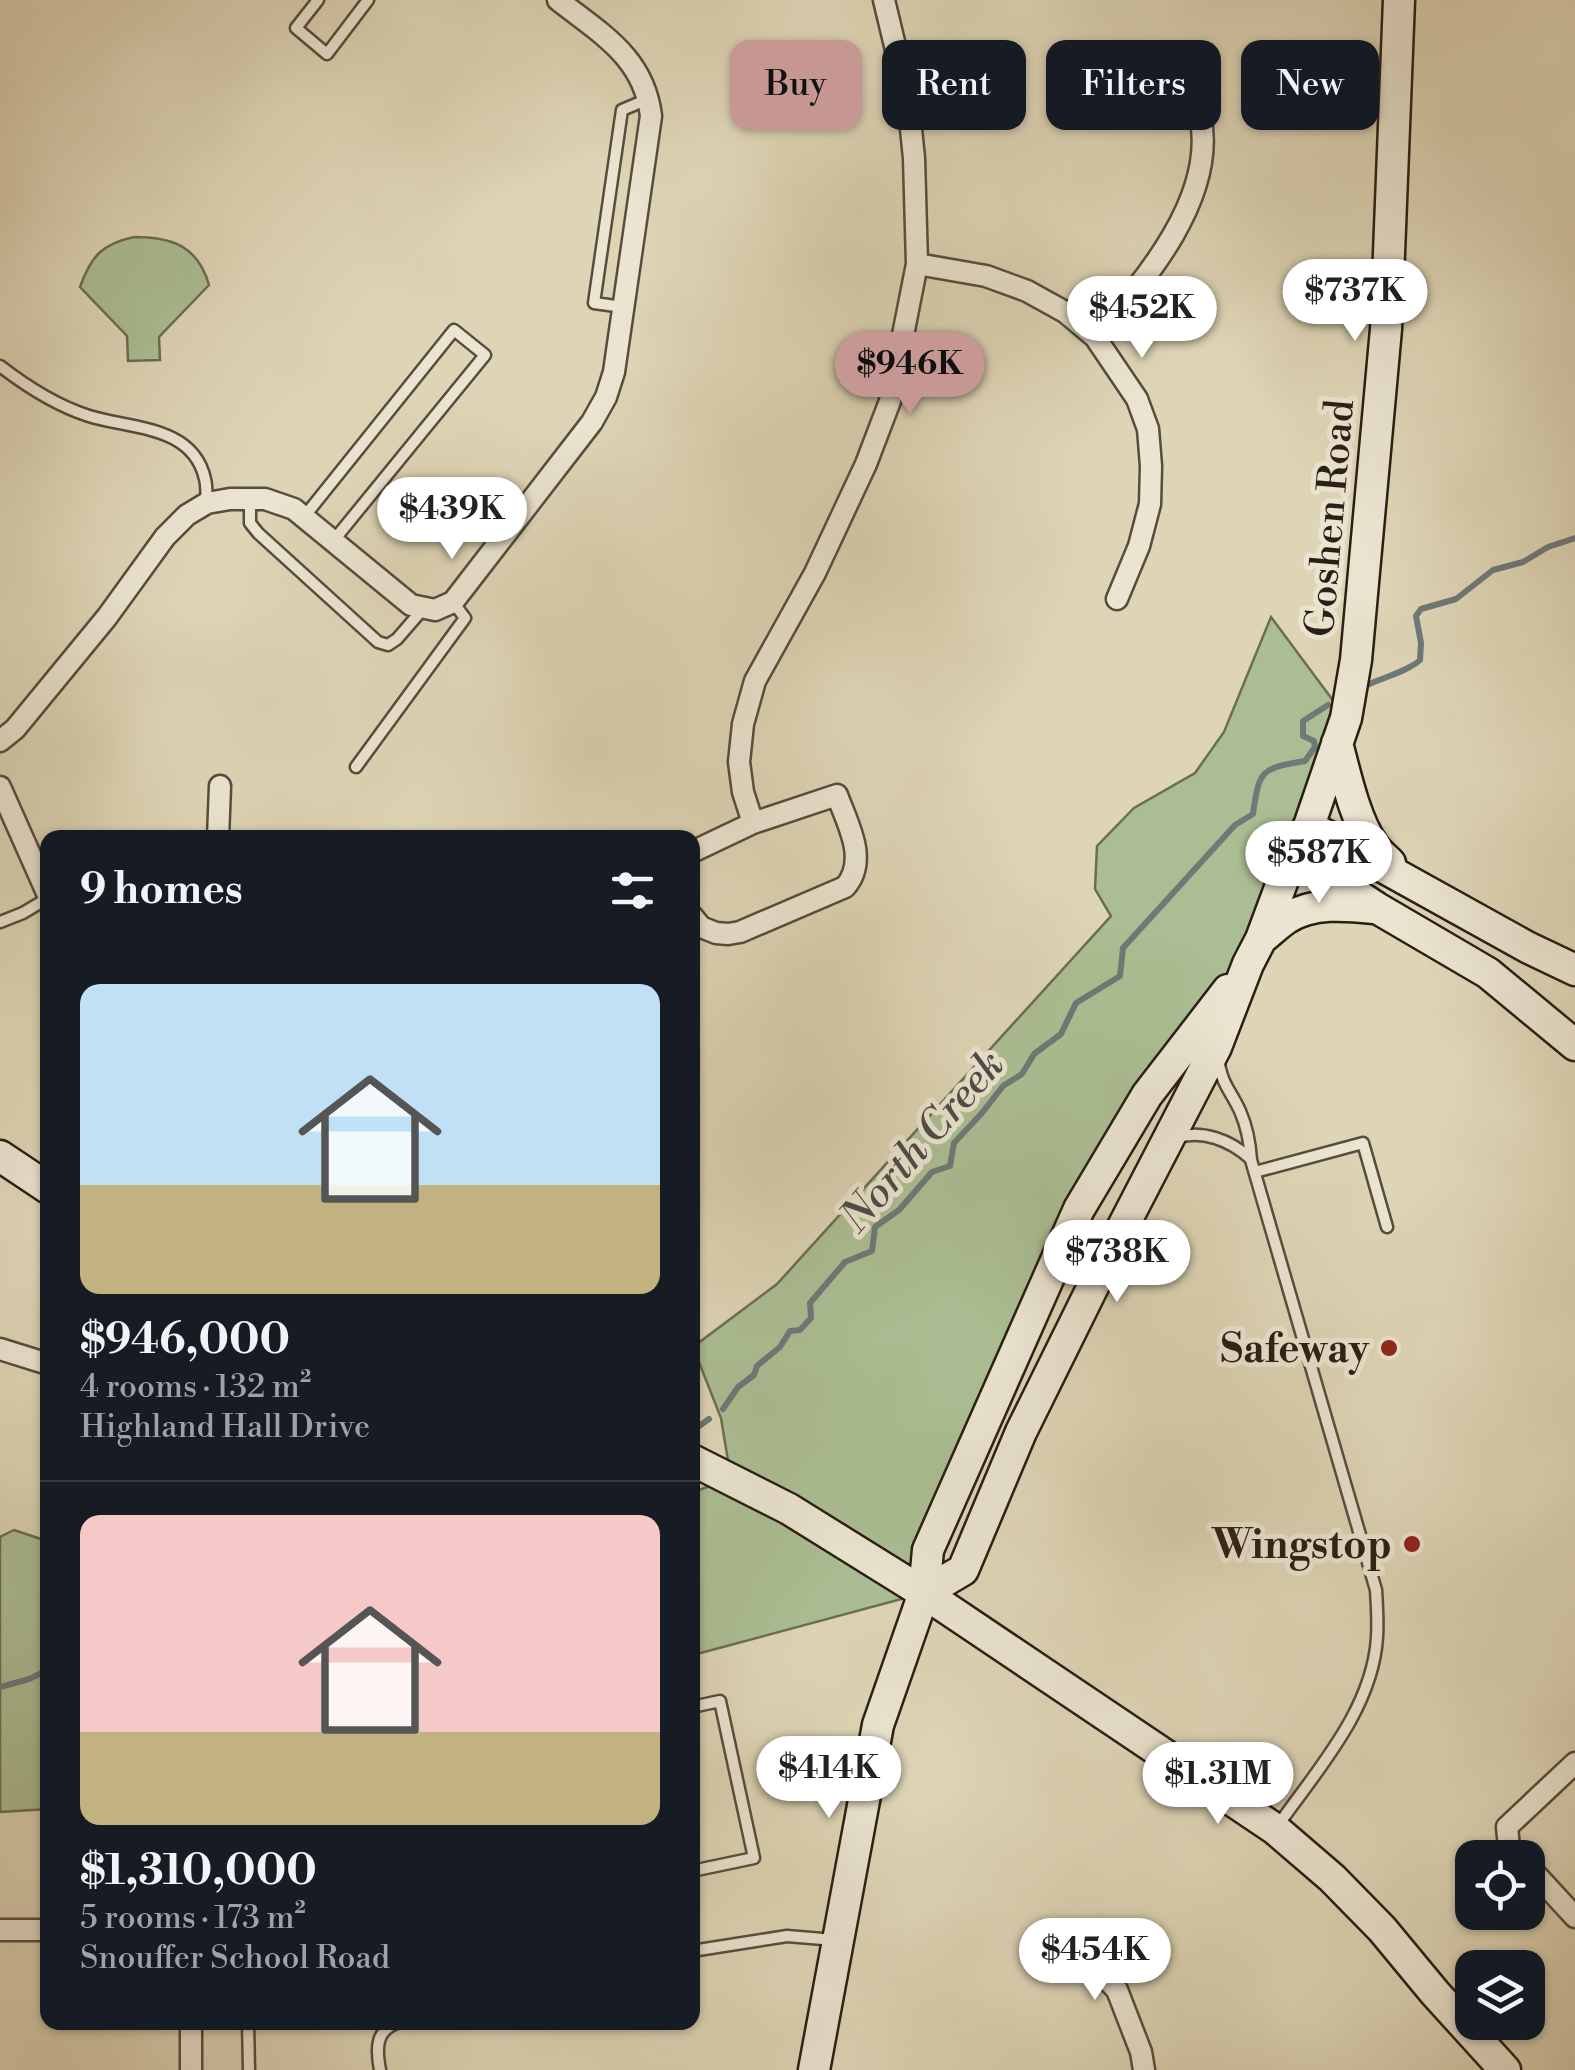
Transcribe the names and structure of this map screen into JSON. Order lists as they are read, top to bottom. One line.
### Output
{"streets":{"street":["Goshen Road"]},"water":["North Creek"],"places":["Safeway","Wingstop"],"page":{"chip":["Buy","Rent","Filters","New"],"price":["$737K","$452K","$946K","$439K","$587K","$738K","$414K","$1.31M","$454K"],"heading":"9 homes","list":[{"name":"$946,000","note":"4 rooms · 132 m² · Highland Hall Drive"},{"name":"$1,310,000","note":"5 rooms · 173 m² · Snouffer School Road"}]}}
